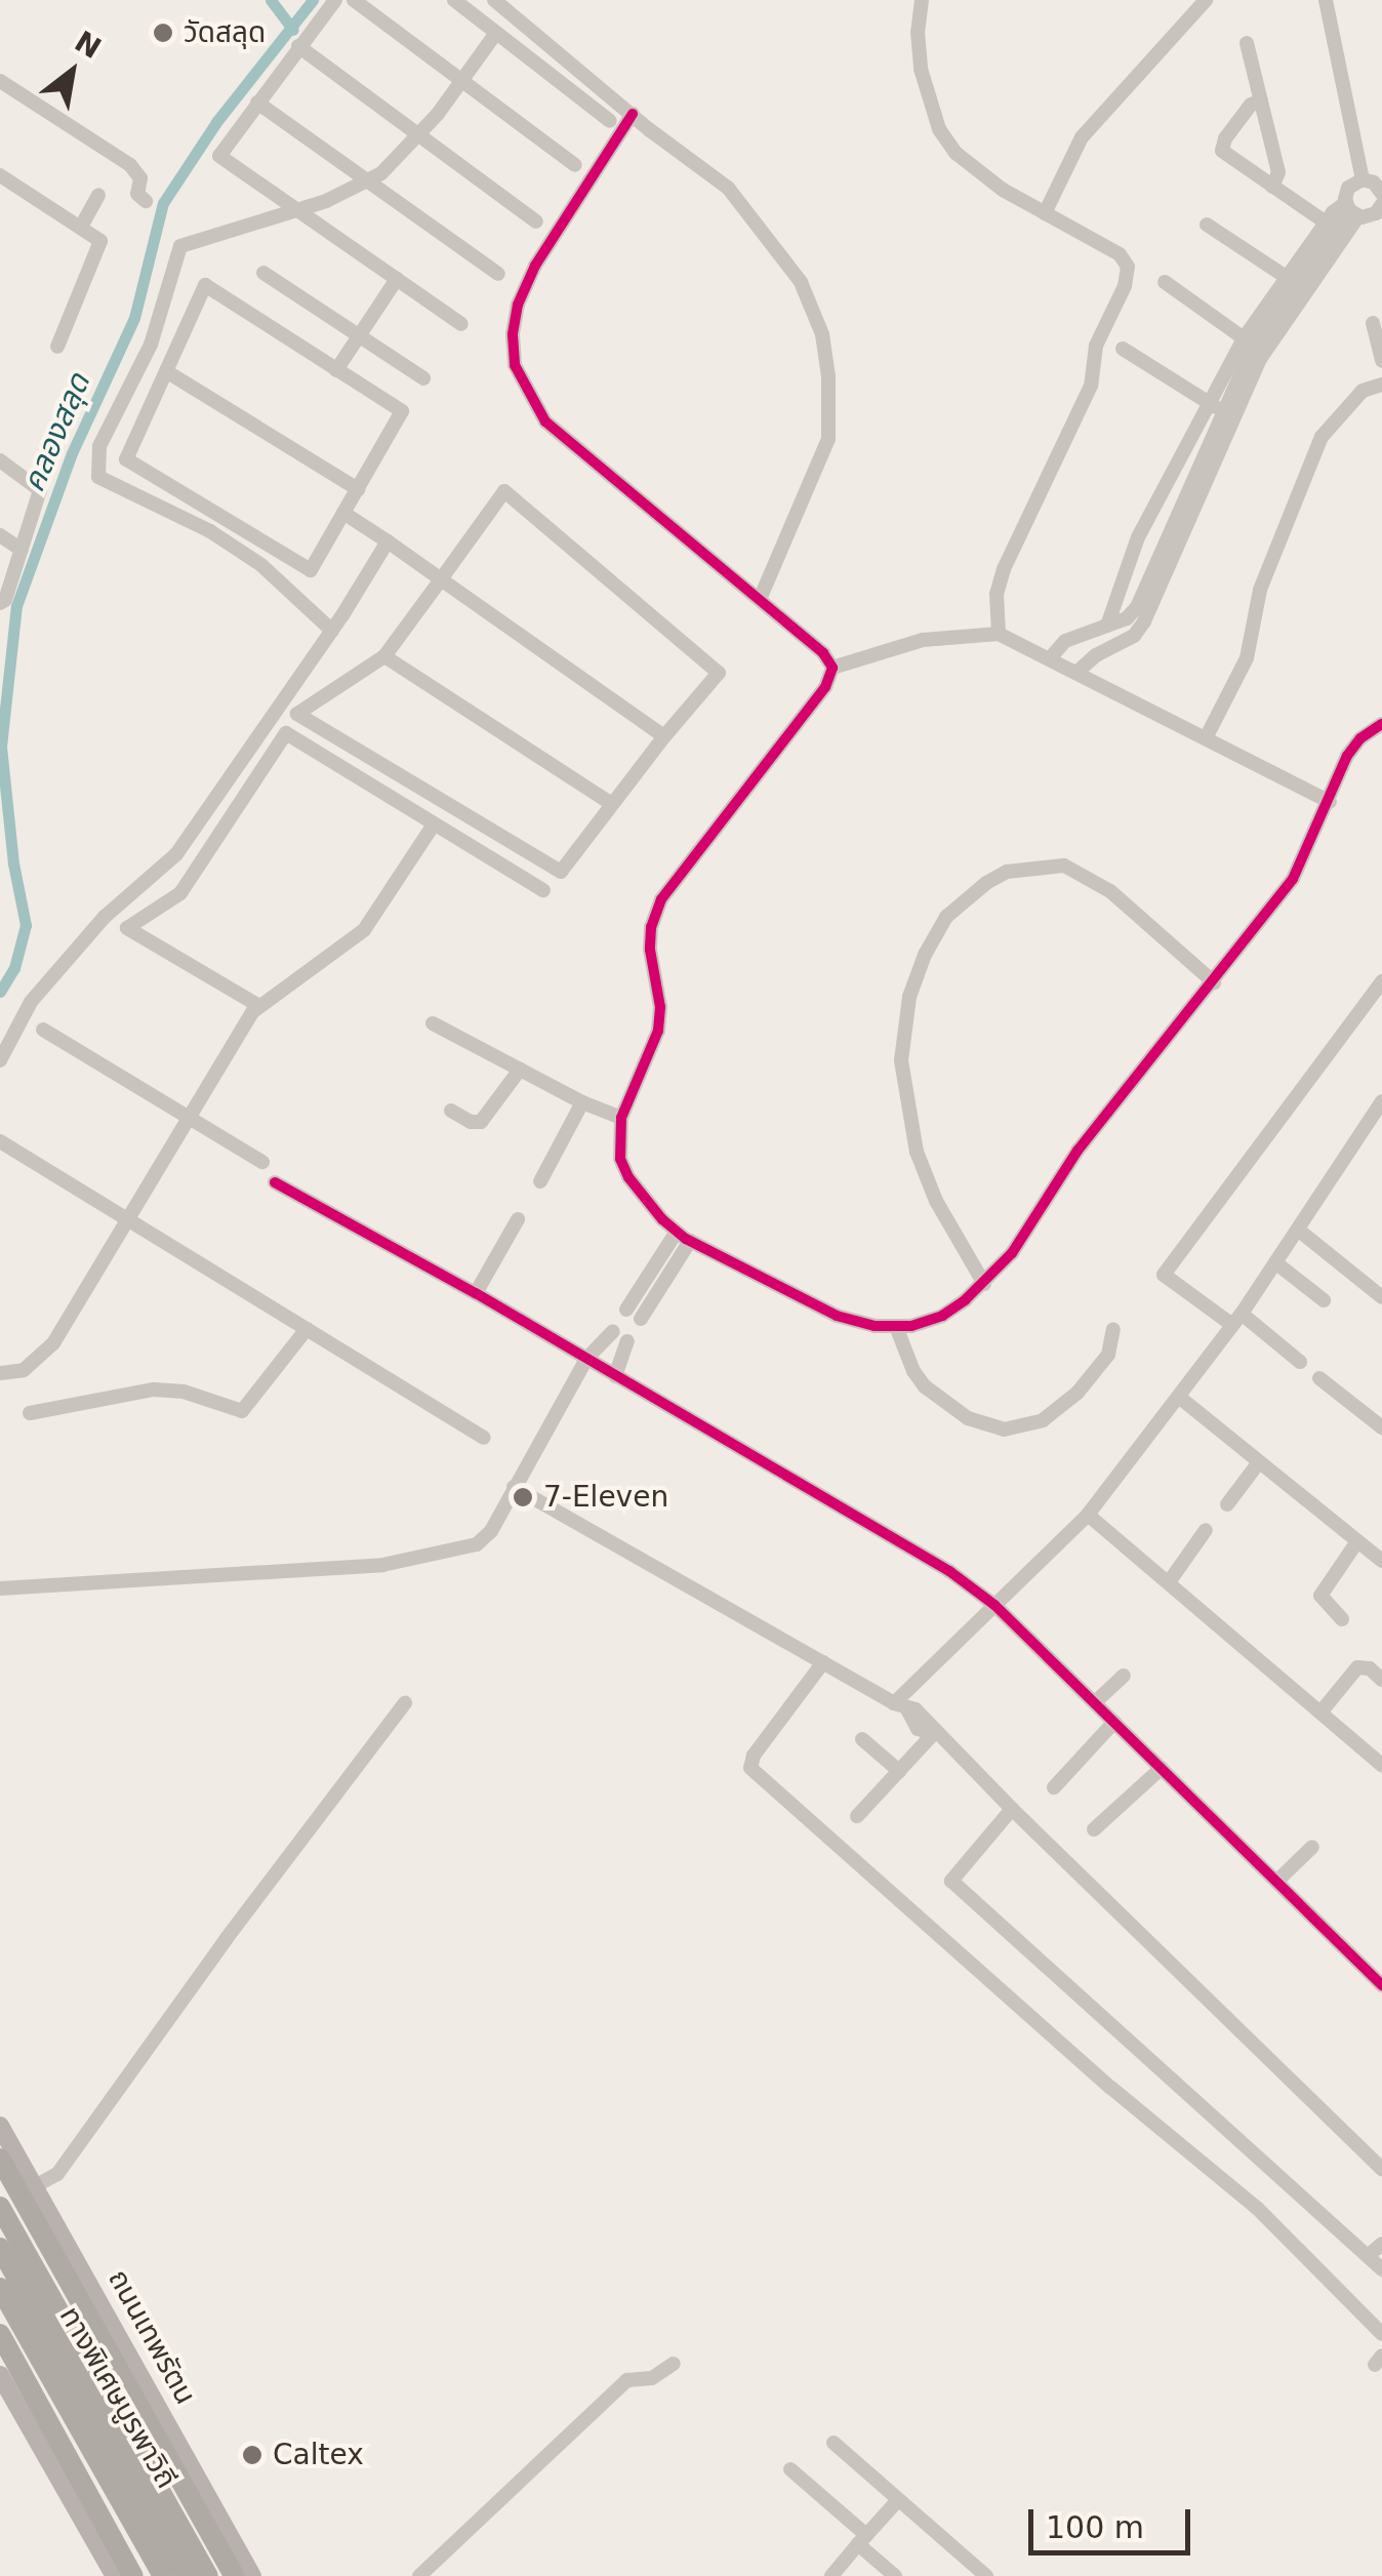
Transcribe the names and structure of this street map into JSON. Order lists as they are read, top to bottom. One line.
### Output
{"streets":{"highway":["ทางพิเศษบูรพาวิถี"],"main road":["ถนนเทพรัตน"]},"water":["คลองสลุด"],"places":["วัดสลุด","7-Eleven","Caltex"],"scale_bar":"100 m","north":"top right"}
